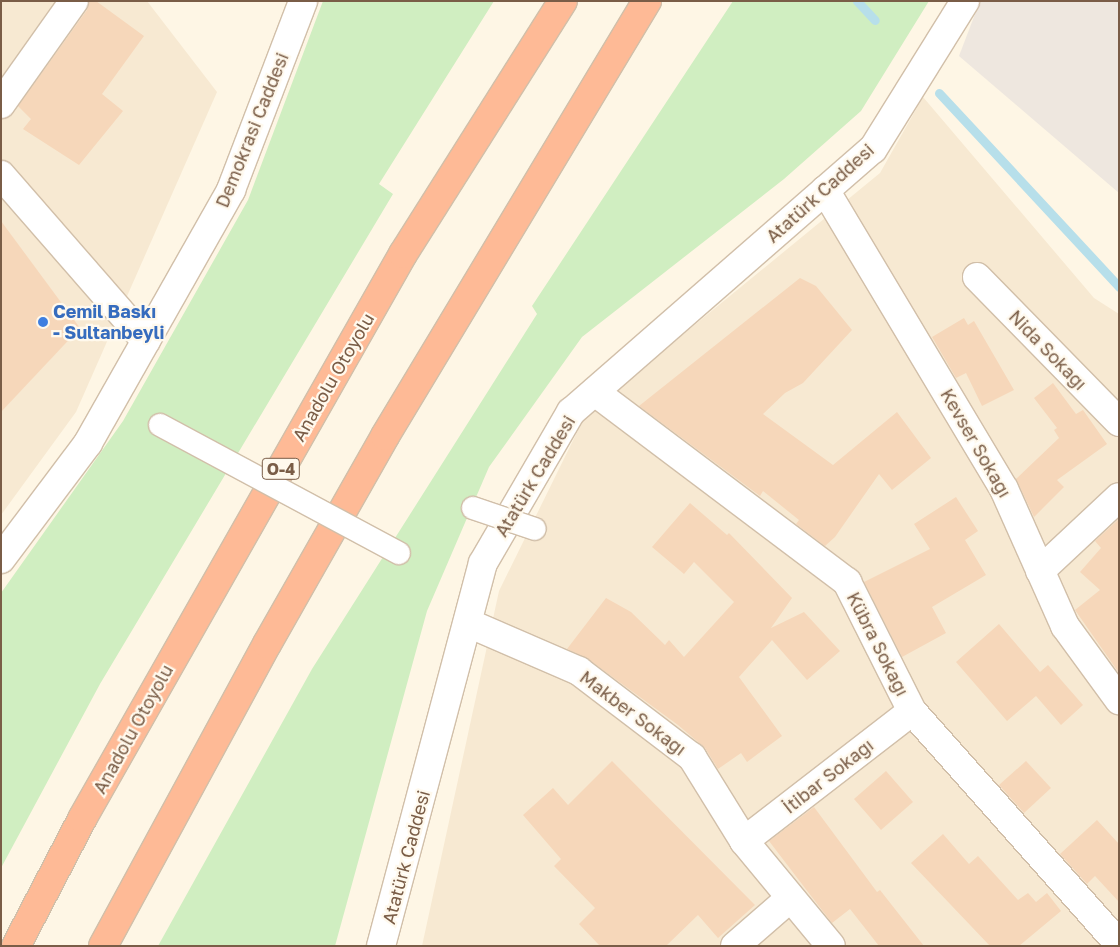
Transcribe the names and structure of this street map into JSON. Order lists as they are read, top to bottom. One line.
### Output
{"streets":{"highway":["Anadolu Otoyolu","O-4"],"street":["Demokrasi Caddesi","Atatürk Caddesi","Nida Sokağı","Kevser Sokağı","Kübra Sokağı","Makber Sokağı","İtibar Sokağı"]},"crossings":[["Atatürk Caddesi","Kevser Sokağı"],["Atatürk Caddesi","Kübra Sokağı"],["Atatürk Caddesi","Makber Sokağı"],["Kübra Sokağı","İtibar Sokağı"],["Makber Sokağı","İtibar Sokağı"]],"places":["Cemil Baskı - Sultanbeyli"]}
